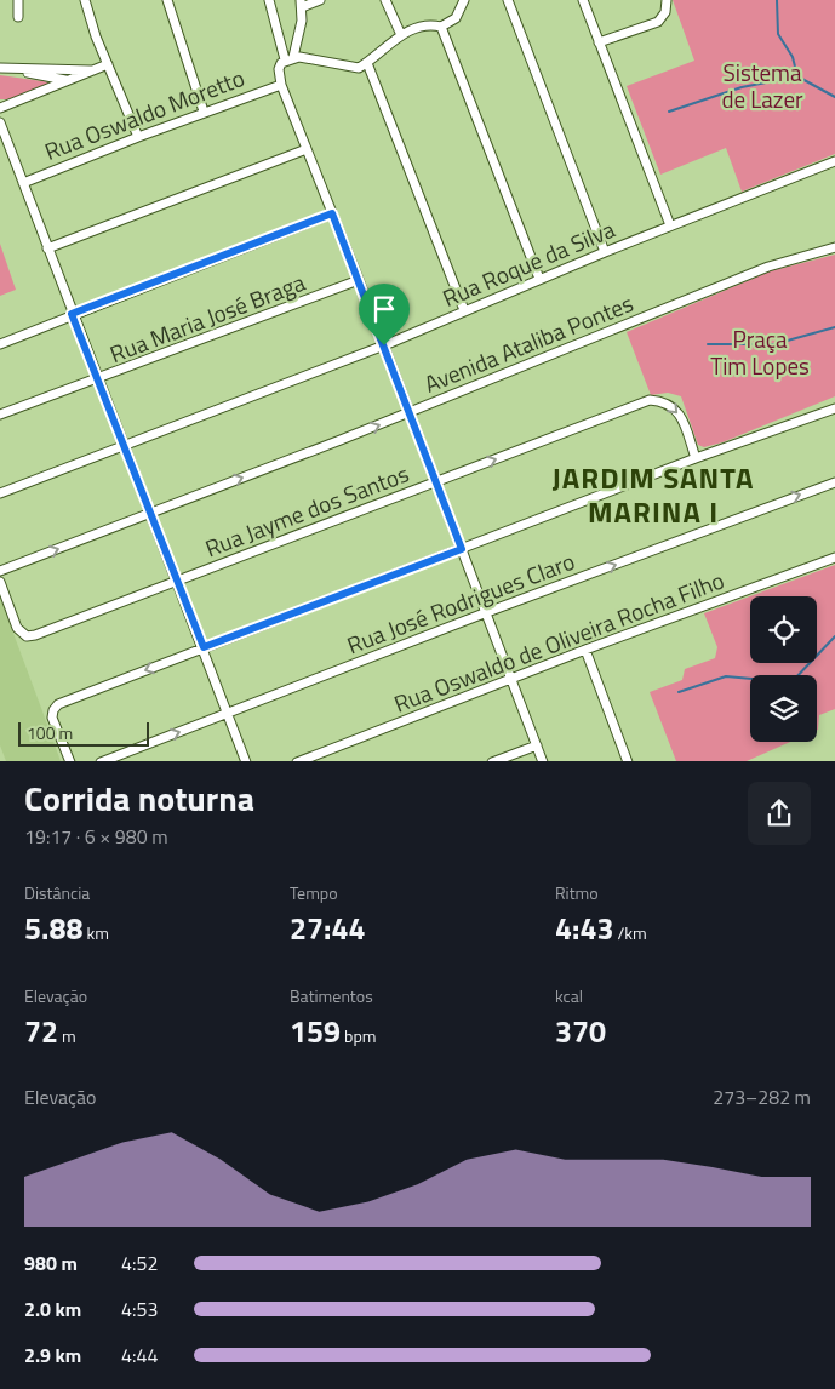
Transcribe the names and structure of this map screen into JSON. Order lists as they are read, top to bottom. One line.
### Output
{"streets":{"street":["Rua Oswaldo Moretto","Rua Roque da Silva","Rua Maria José Braga","Avenida Ataliba Pontes","Rua Jayme dos Santos","Rua José Rodrigues Claro","Rua Oswaldo de Oliveira Rocha Filho"]},"one_way":["Avenida Ataliba Pontes"],"districts":["JARDIM SANTA MARINA I"],"parks":["Sistema de Lazer","Praça Tim Lopes"],"scale_bar":"100 m","page":{"scale":"100 m","heading":["Corrida noturna","19:17 · 6 × 980 m"],"stats":[["Distância","5.88 km"],["Tempo","27:44"],["Ritmo","4:43 /km"],["Elevação","72 m"],["Batimentos","159 bpm"],["kcal","370"]],"chart":["Elevação","273–282 m"],"list":[{"name":"980 m","note":"4:52"},{"name":"2.0 km","note":"4:53"},{"name":"2.9 km","note":"4:44"}]}}
